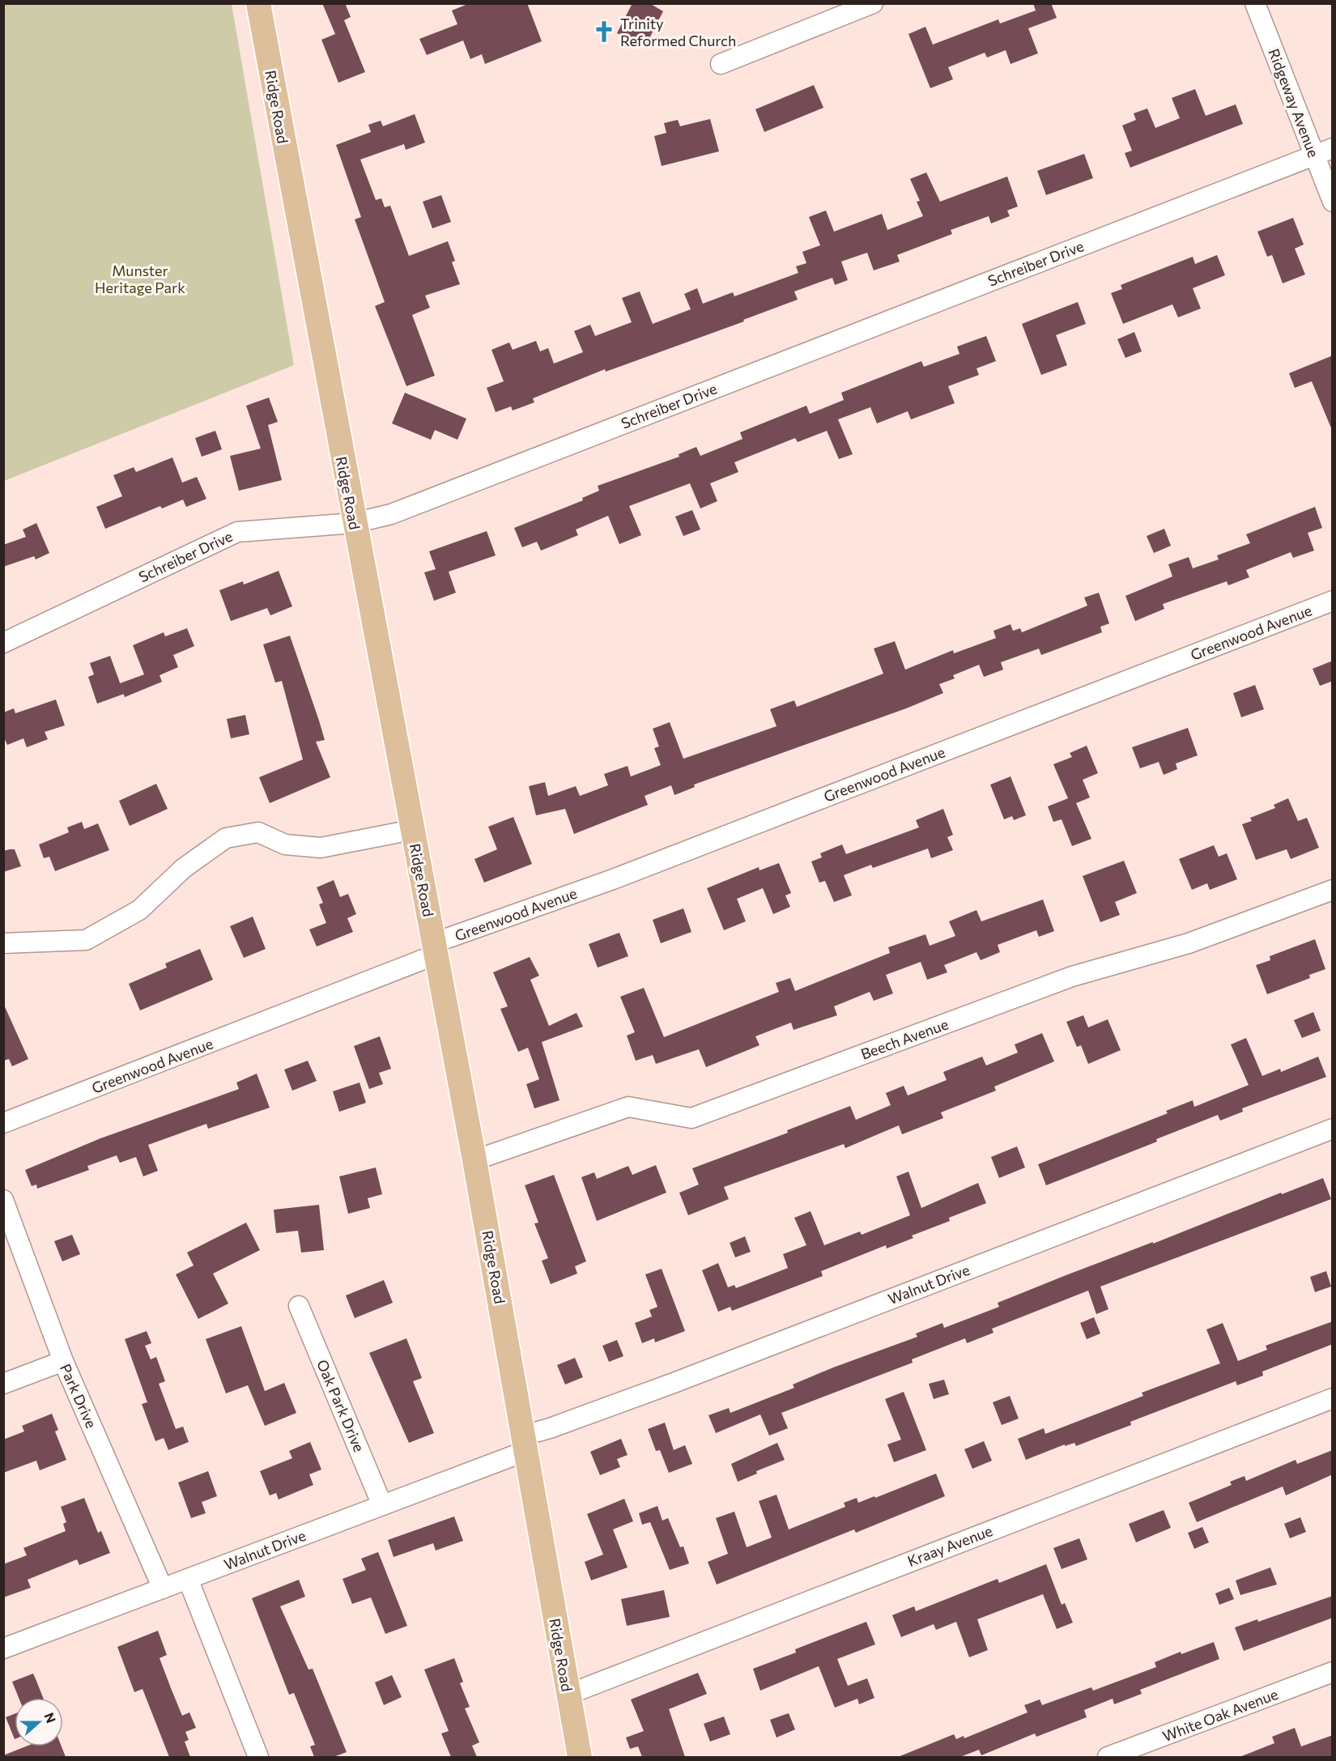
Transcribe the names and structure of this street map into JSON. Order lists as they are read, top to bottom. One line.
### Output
{"streets":{"main road":["Ridge Road"],"street":["Ridgeway Avenue","Schreiber Drive","Greenwood Avenue","Beech Avenue","Walnut Drive","Park Drive","Oak Park Drive","Kraay Avenue","White Oak Avenue"]},"crossings":[["Ridgeway Avenue","Schreiber Drive"],["Ridge Road","Schreiber Drive"],["Ridge Road","Greenwood Avenue"],["Ridge Road","Beech Avenue"],["Ridge Road","Walnut Drive"],["Ridge Road","Kraay Avenue"],["Walnut Drive","Park Drive"],["Walnut Drive","Oak Park Drive"]],"parks":["Munster Heritage Park"],"places":{"church":["Trinity Reformed Church"]},"north":"right"}
